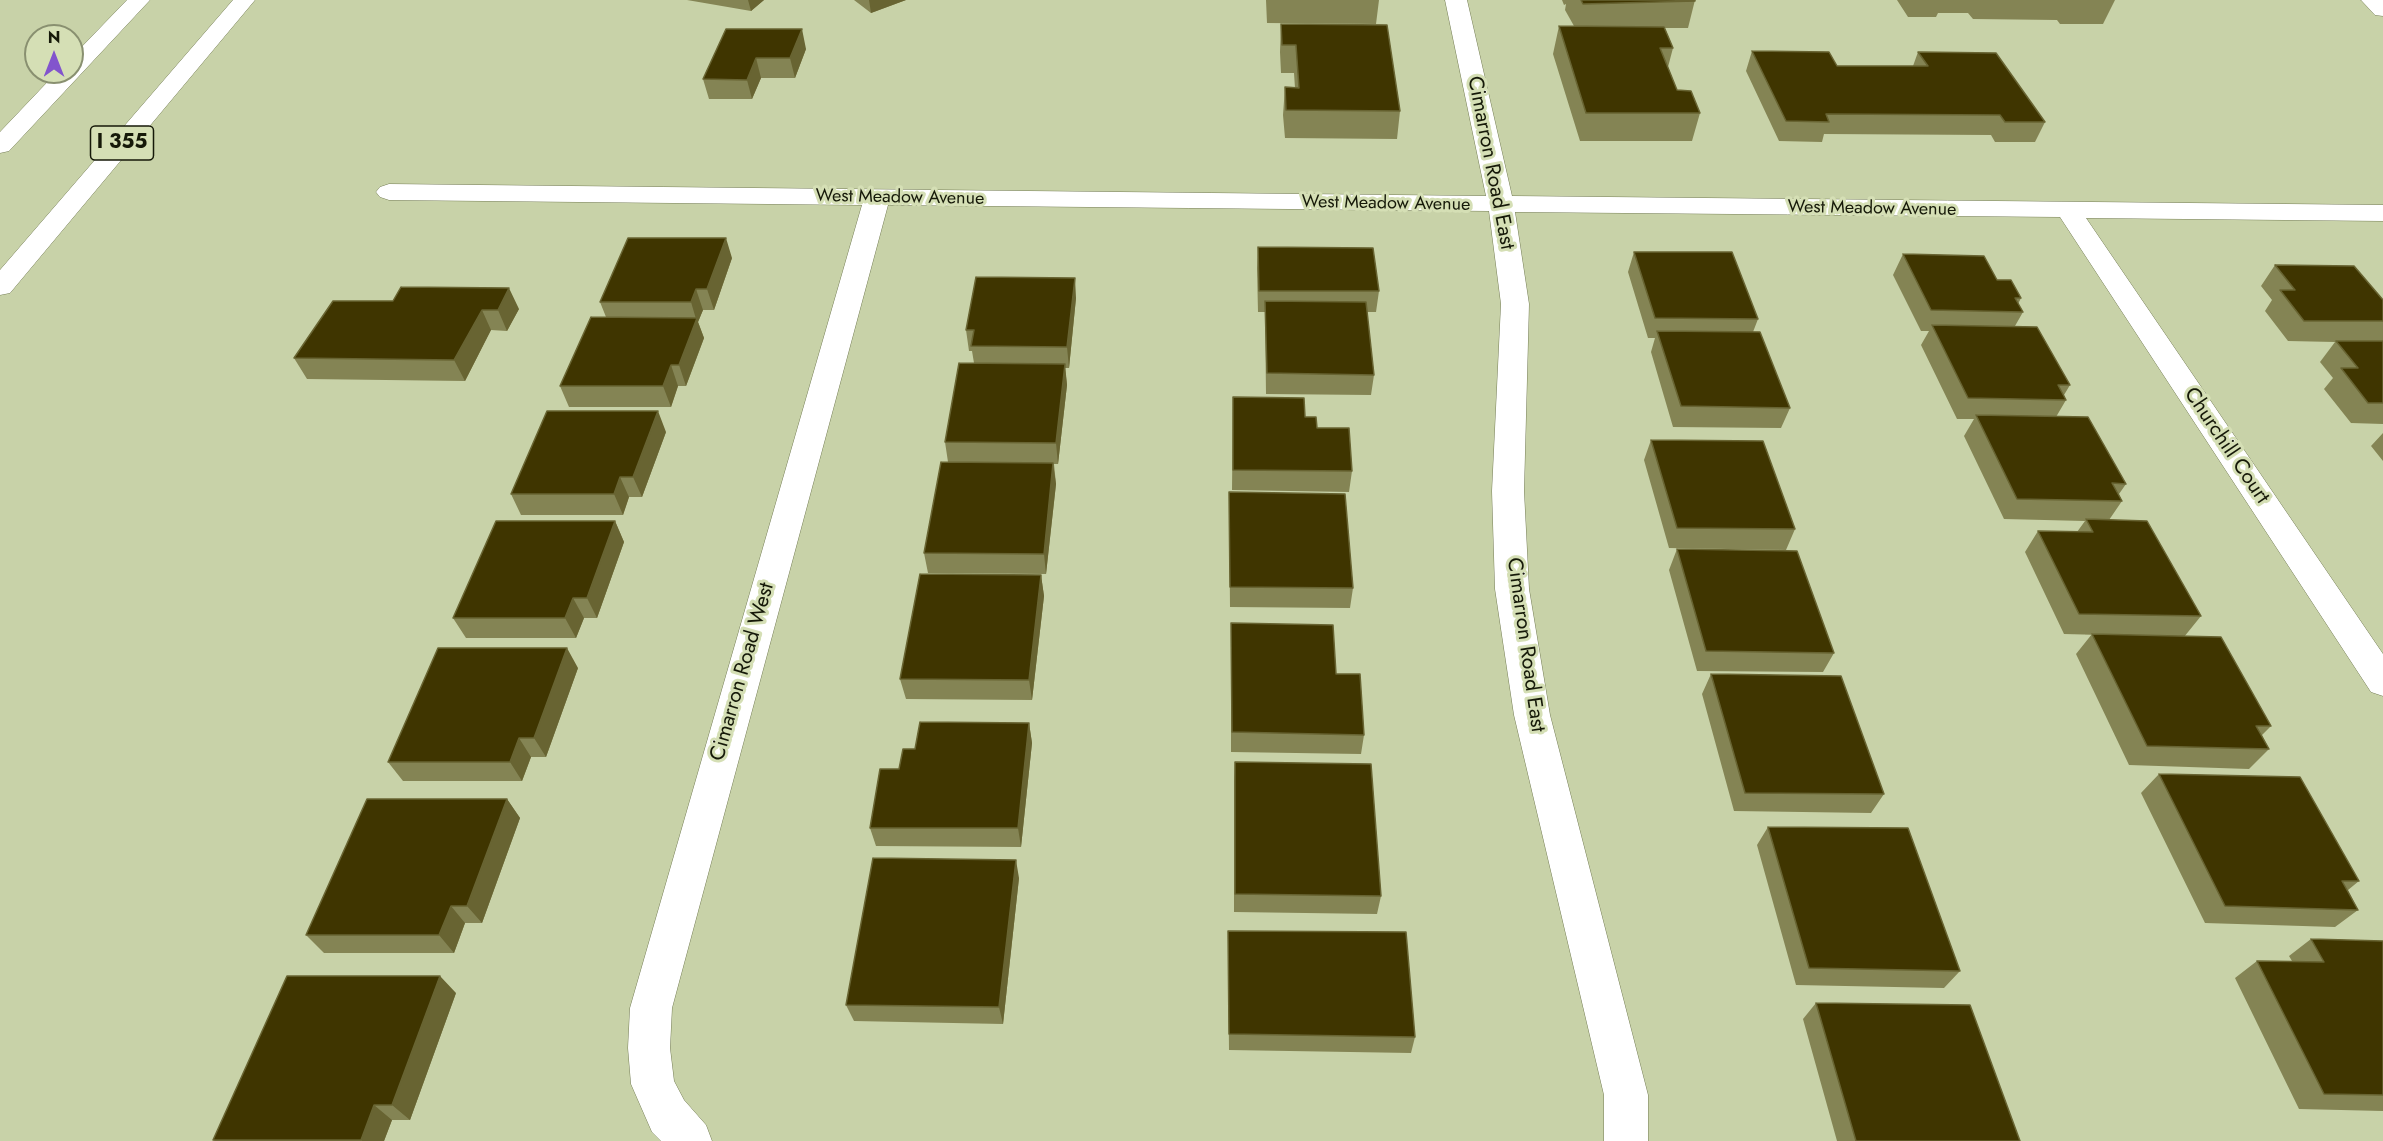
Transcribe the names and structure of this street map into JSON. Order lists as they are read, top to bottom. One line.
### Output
{"streets":{"main road":["I 355","Cimarron Road East","West Meadow Avenue","Churchill Court","Cimarron Road West"]},"crossings":[["Cimarron Road East","West Meadow Avenue"],["West Meadow Avenue","Churchill Court"],["West Meadow Avenue","Cimarron Road West"]],"north":"top"}
